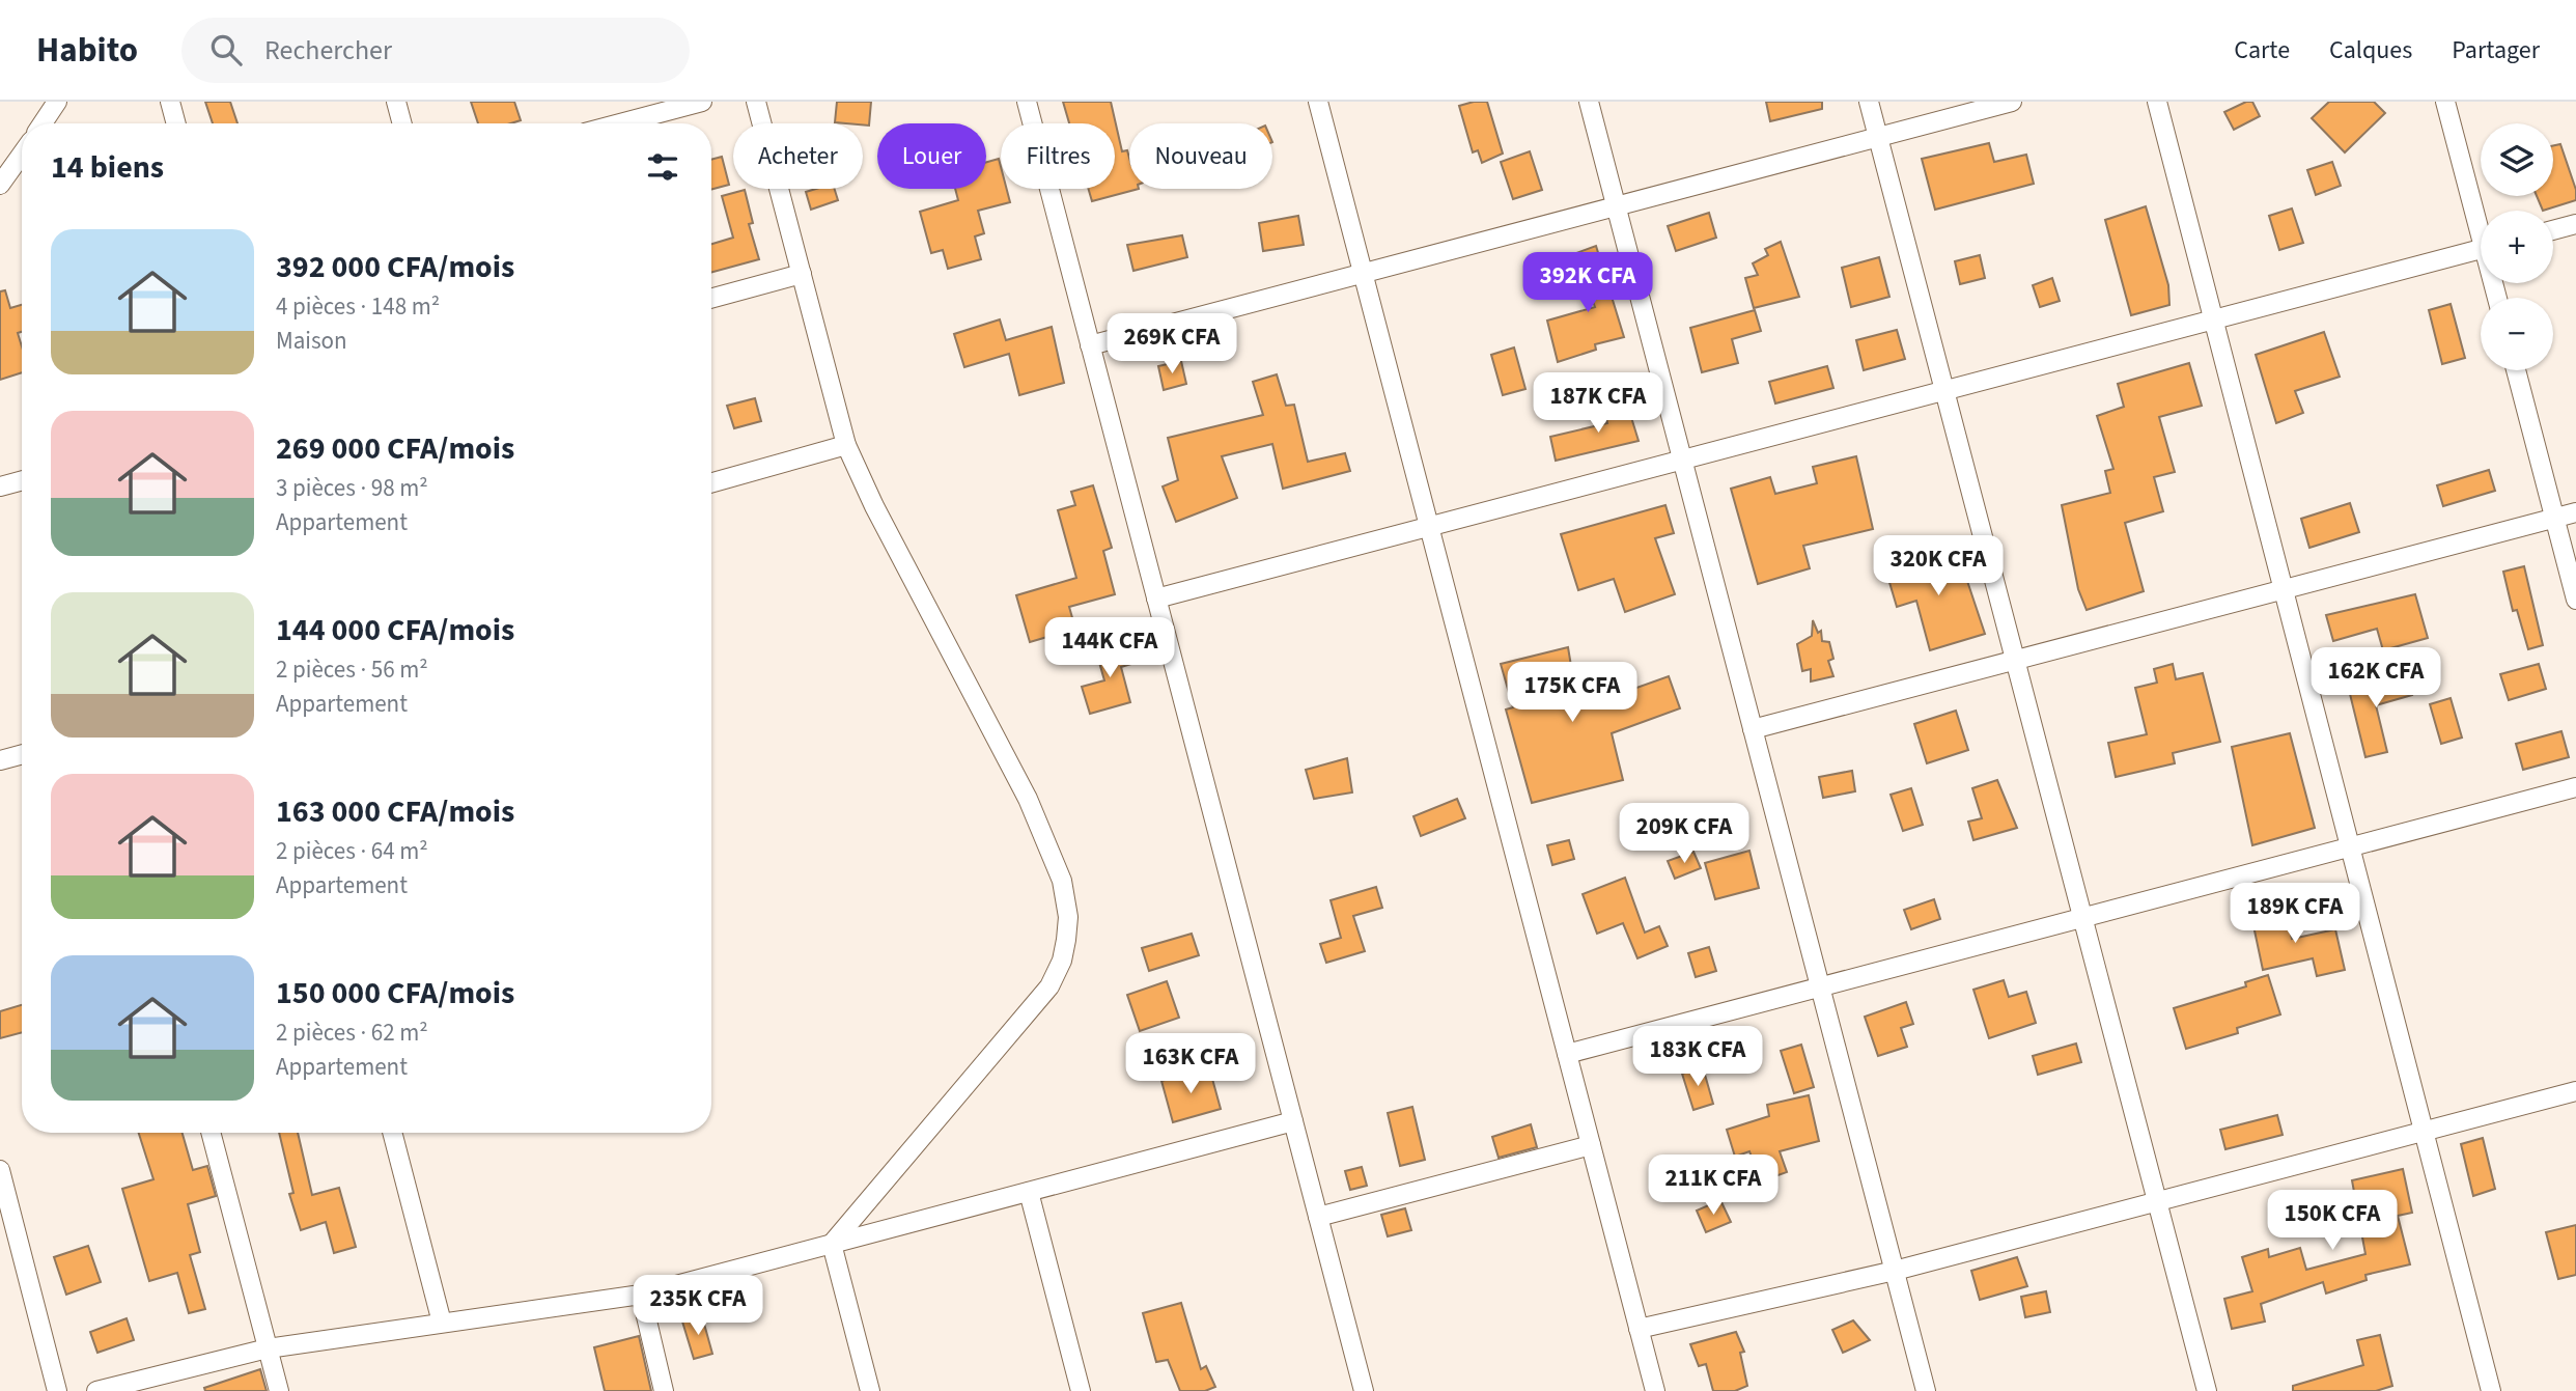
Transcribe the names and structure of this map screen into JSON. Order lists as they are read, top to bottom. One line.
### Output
{"page":{"header":"Habito","search":"Rechercher","nav":["Carte","Calques","Partager"],"map_buttons":["+","−"],"chip":["Acheter","Louer","Filtres","Nouveau"],"heading":"14 biens","list":[{"name":"392 000 CFA/mois","note":"4 pièces · 148 m² · Maison"},{"name":"269 000 CFA/mois","note":"3 pièces · 98 m² · Appartement"},{"name":"144 000 CFA/mois","note":"2 pièces · 56 m² · Appartement"},{"name":"163 000 CFA/mois","note":"2 pièces · 64 m² · Appartement"},{"name":"150 000 CFA/mois","note":"2 pièces · 62 m² · Appartement"}],"price":["392K CFA","269K CFA","187K CFA","320K CFA","144K CFA","162K CFA","175K CFA","209K CFA","189K CFA","183K CFA","163K CFA","211K CFA","150K CFA","235K CFA"]}}
